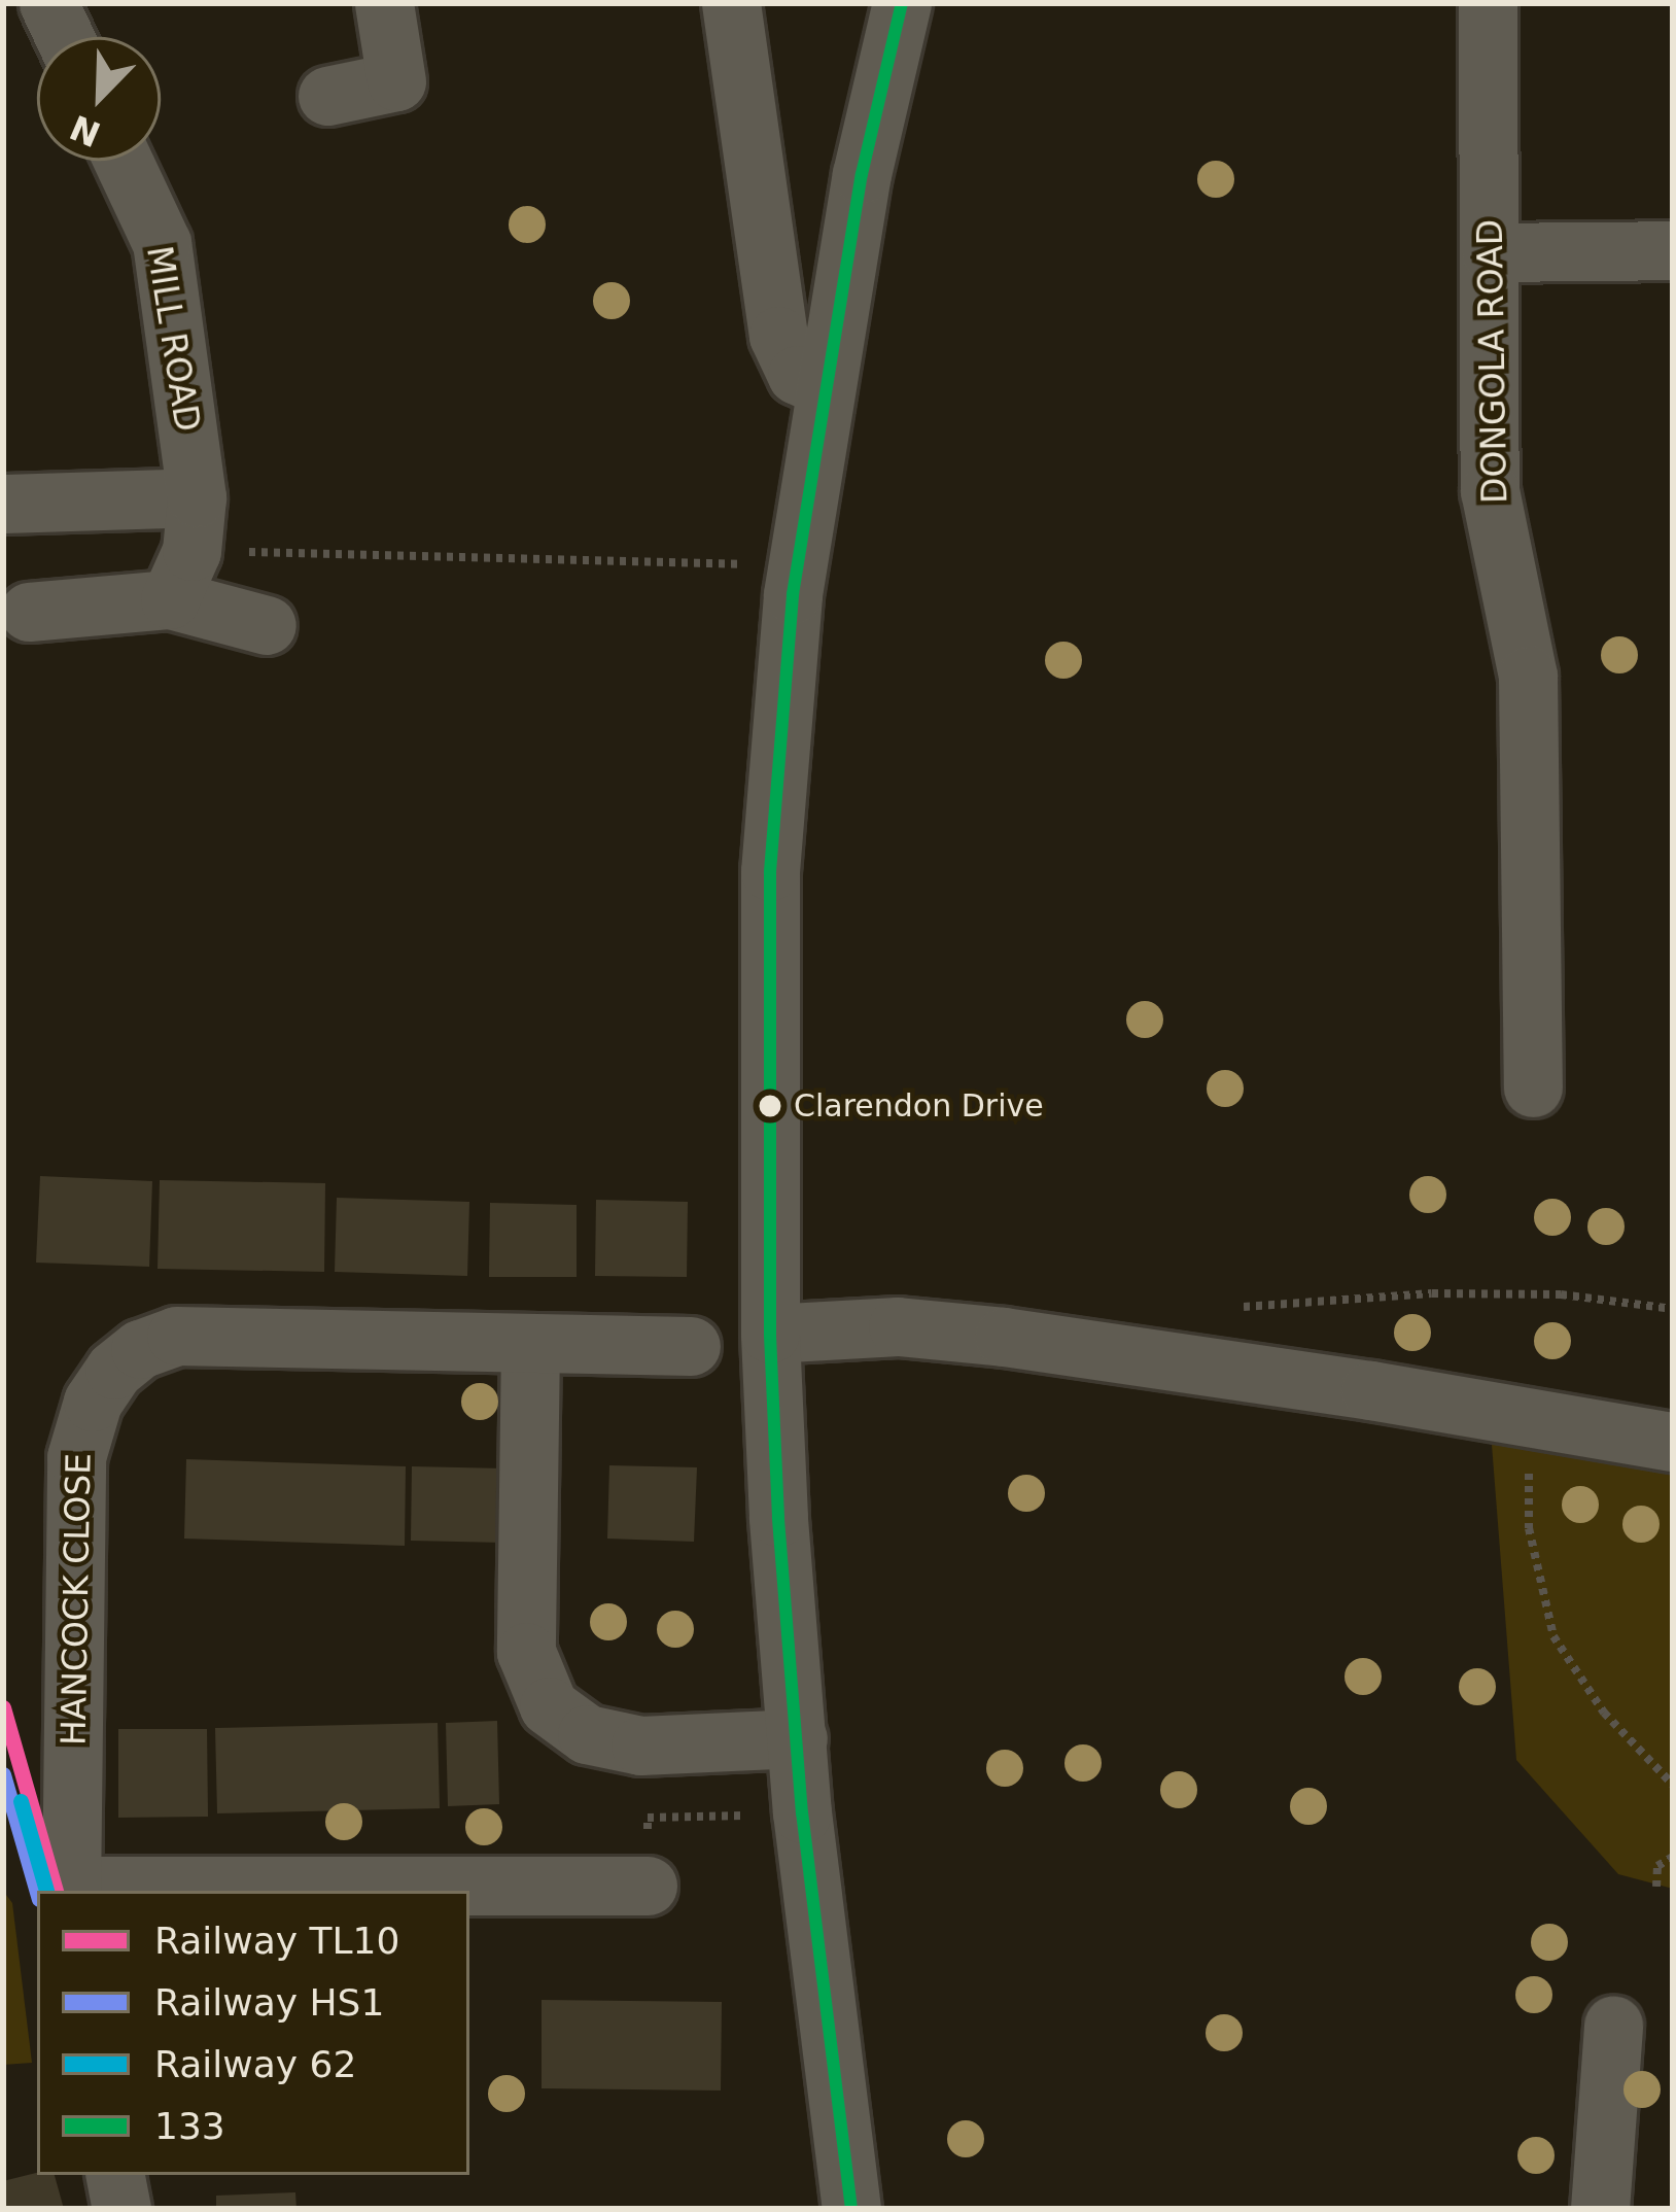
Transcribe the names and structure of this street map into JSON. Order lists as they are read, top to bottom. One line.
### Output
{"streets":{"street":["MILL ROAD","DONGOLA ROAD","HANCOCK CLOSE"]},"places":["Clarendon Drive"],"lines":["transit line 133","rail line TL10","rail line HS1","rail line 62"],"legend":["Railway TL10","Railway HS1","Railway 62","133"],"north":"bottom left"}
